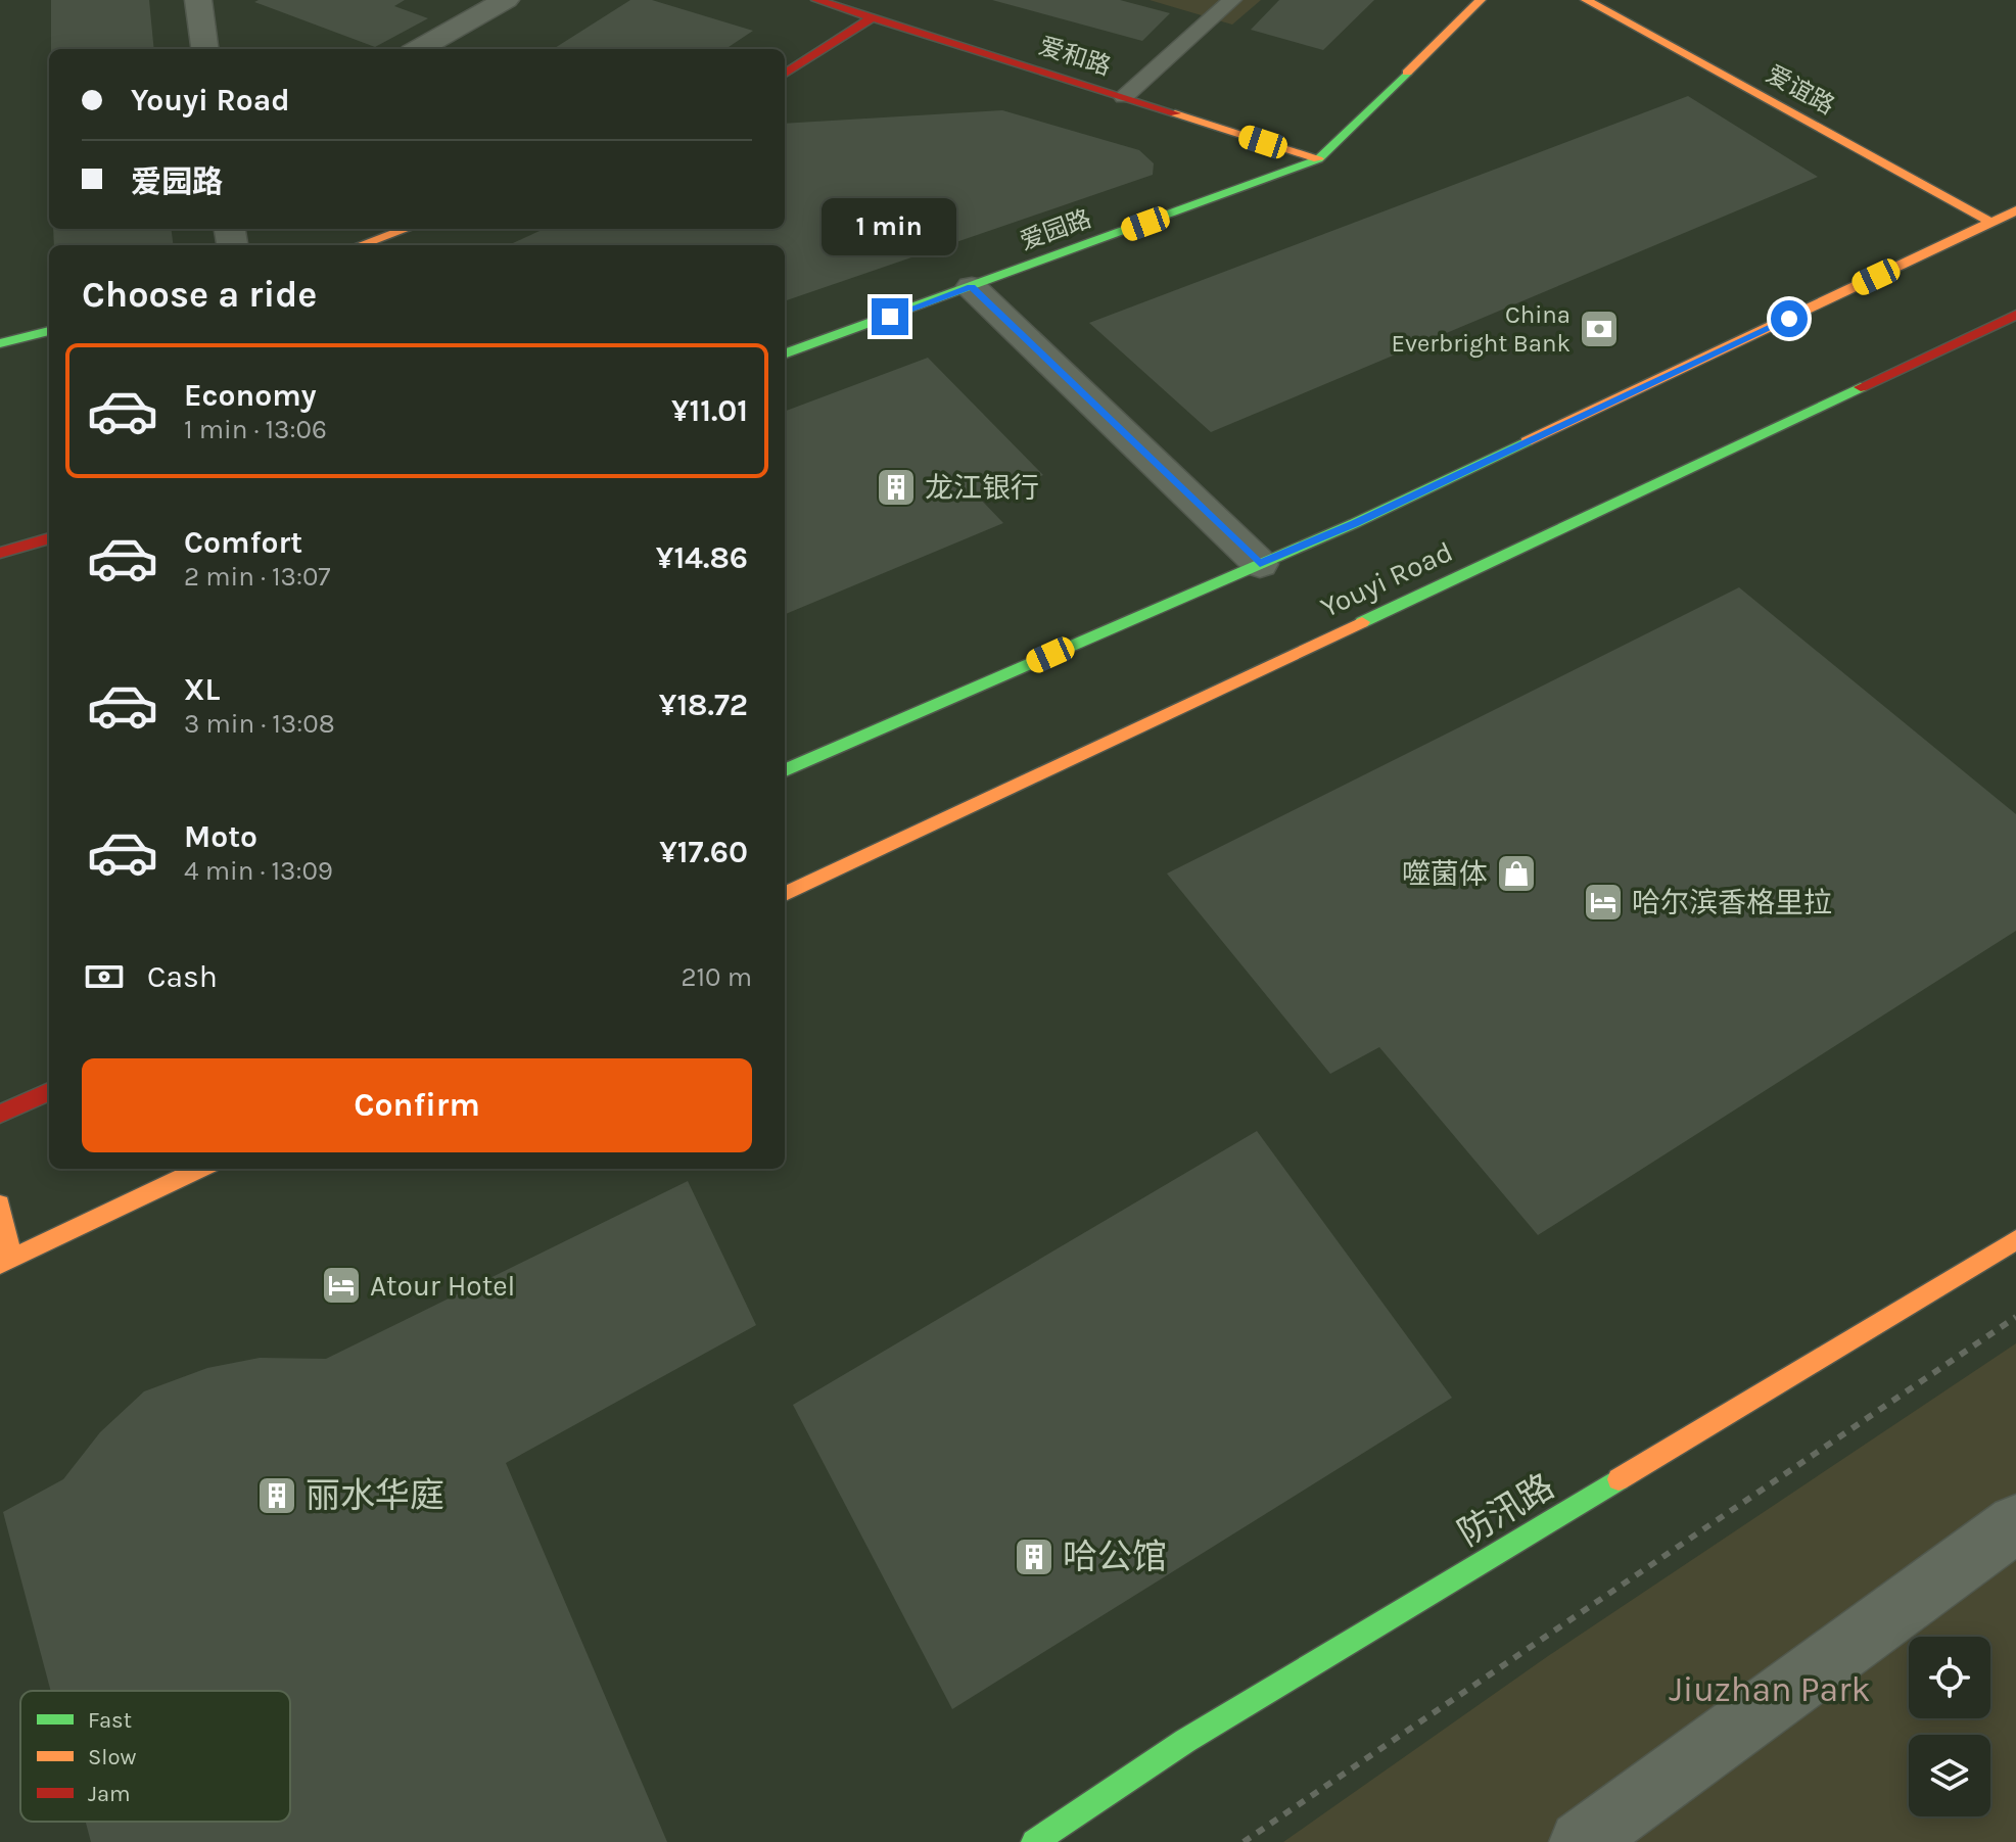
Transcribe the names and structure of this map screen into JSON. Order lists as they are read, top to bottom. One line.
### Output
{"streets":{"main road":["爱和路","爱谊路","爱园路","Youyi Road","防汛路"]},"crossings":[["爱和路","爱园路"]],"parks":["Jiuzhan Park"],"places":{"bank":["China Everbright Bank"],"building":["龙江银行","丽水华庭","哈公馆"],"shop":["噬菌体"],"hotel":["哈尔滨香格里拉","Atour Hotel"]},"legend":["Fast","Slow","Jam"],"page":{"banner":["Youyi Road","爱园路"],"bubble":"1 min","heading":"Choose a ride","list":[{"name":"Economy","note":"1 min · 13:06","value":"¥11.01"},{"name":"Comfort","note":"2 min · 13:07","value":"¥14.86"},{"name":"XL","note":"3 min · 13:08","value":"¥18.72"},{"name":"Moto","note":"4 min · 13:09","value":"¥17.60"}],"pay":["Cash","210 m"],"buttons":"Confirm"}}
